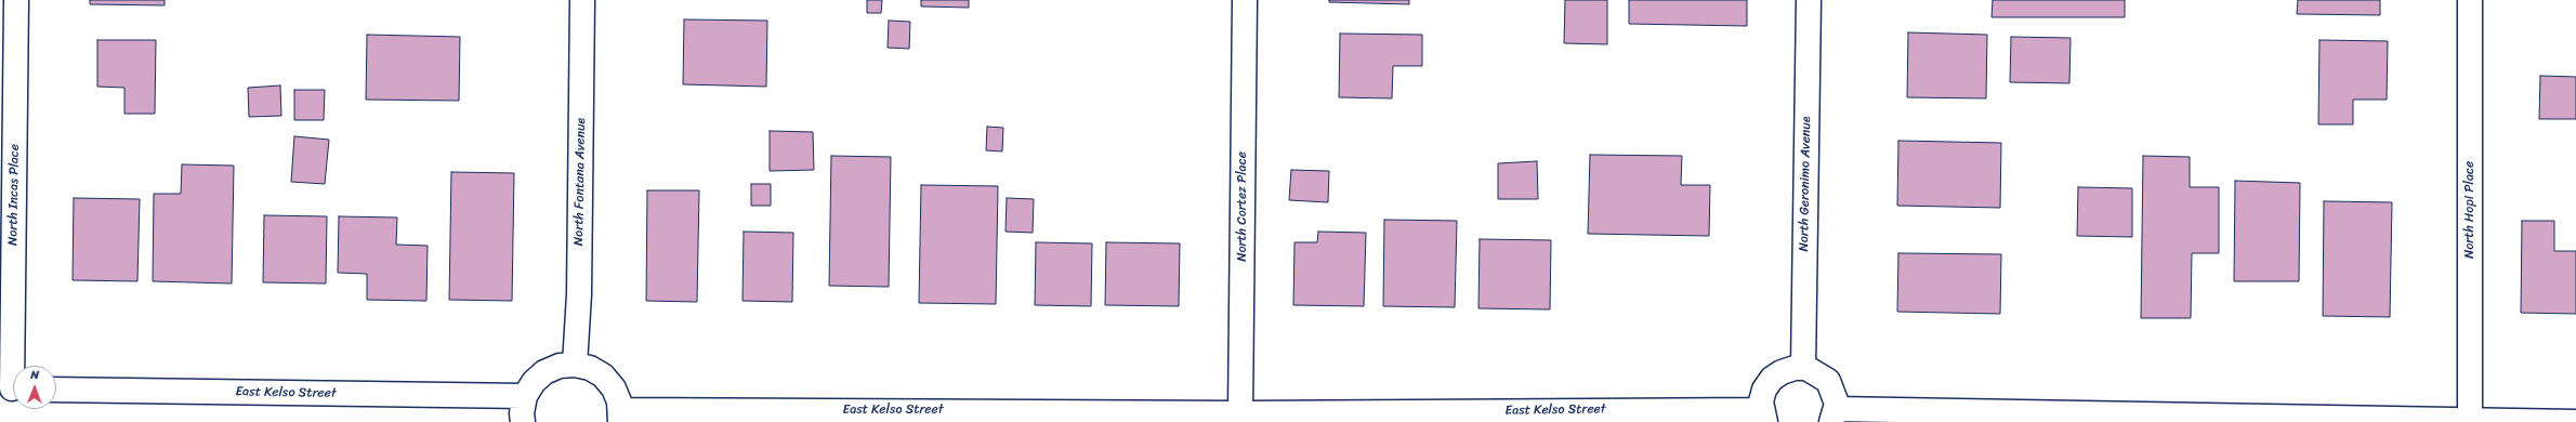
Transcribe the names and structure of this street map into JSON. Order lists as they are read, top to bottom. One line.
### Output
{"streets":{"street":["North Fontana Avenue","North Geronimo Avenue","North Incas Place","North Cortez Place","North Hopi Place","East Kelso Street"]},"crossings":[["North Cortez Place","East Kelso Street"]],"north":"top"}
